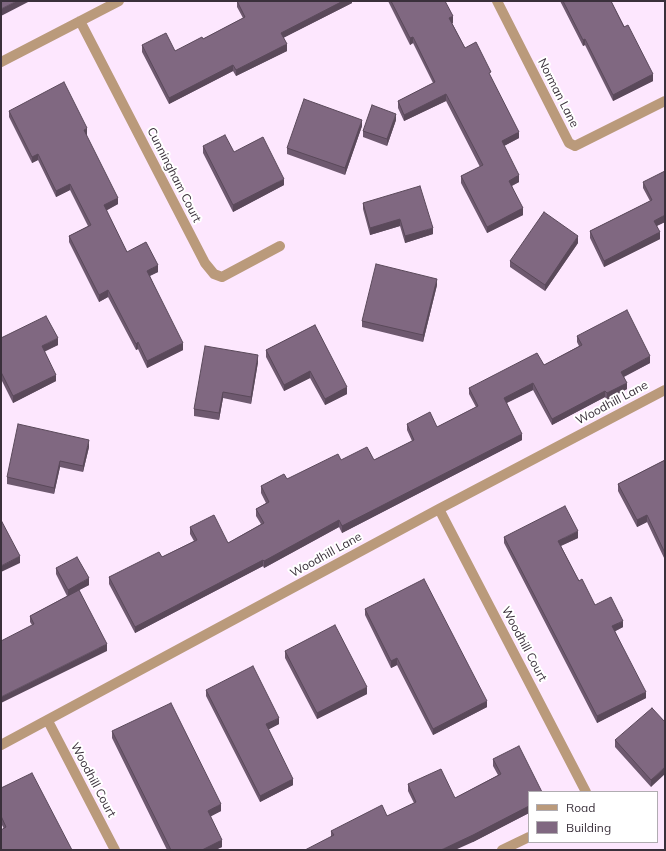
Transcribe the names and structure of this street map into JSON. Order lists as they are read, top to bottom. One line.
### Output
{"streets":{"street":["Norman Lane","Cunningham Court","Woodhill Lane","Woodhill Court"]},"crossings":[["Woodhill Lane","Woodhill Court"]],"legend":["Road","Building"]}
